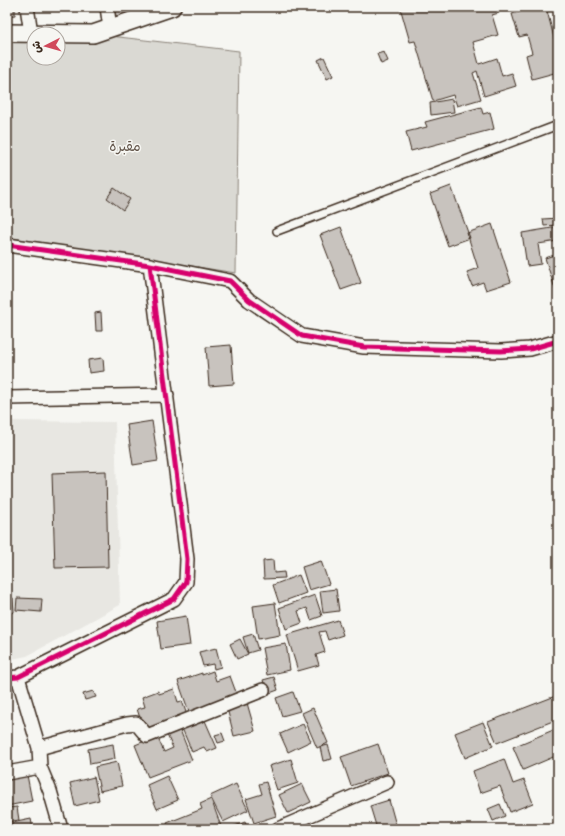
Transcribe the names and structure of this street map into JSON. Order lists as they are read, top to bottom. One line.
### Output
{"parks":["مقبرة"],"north":"left"}
